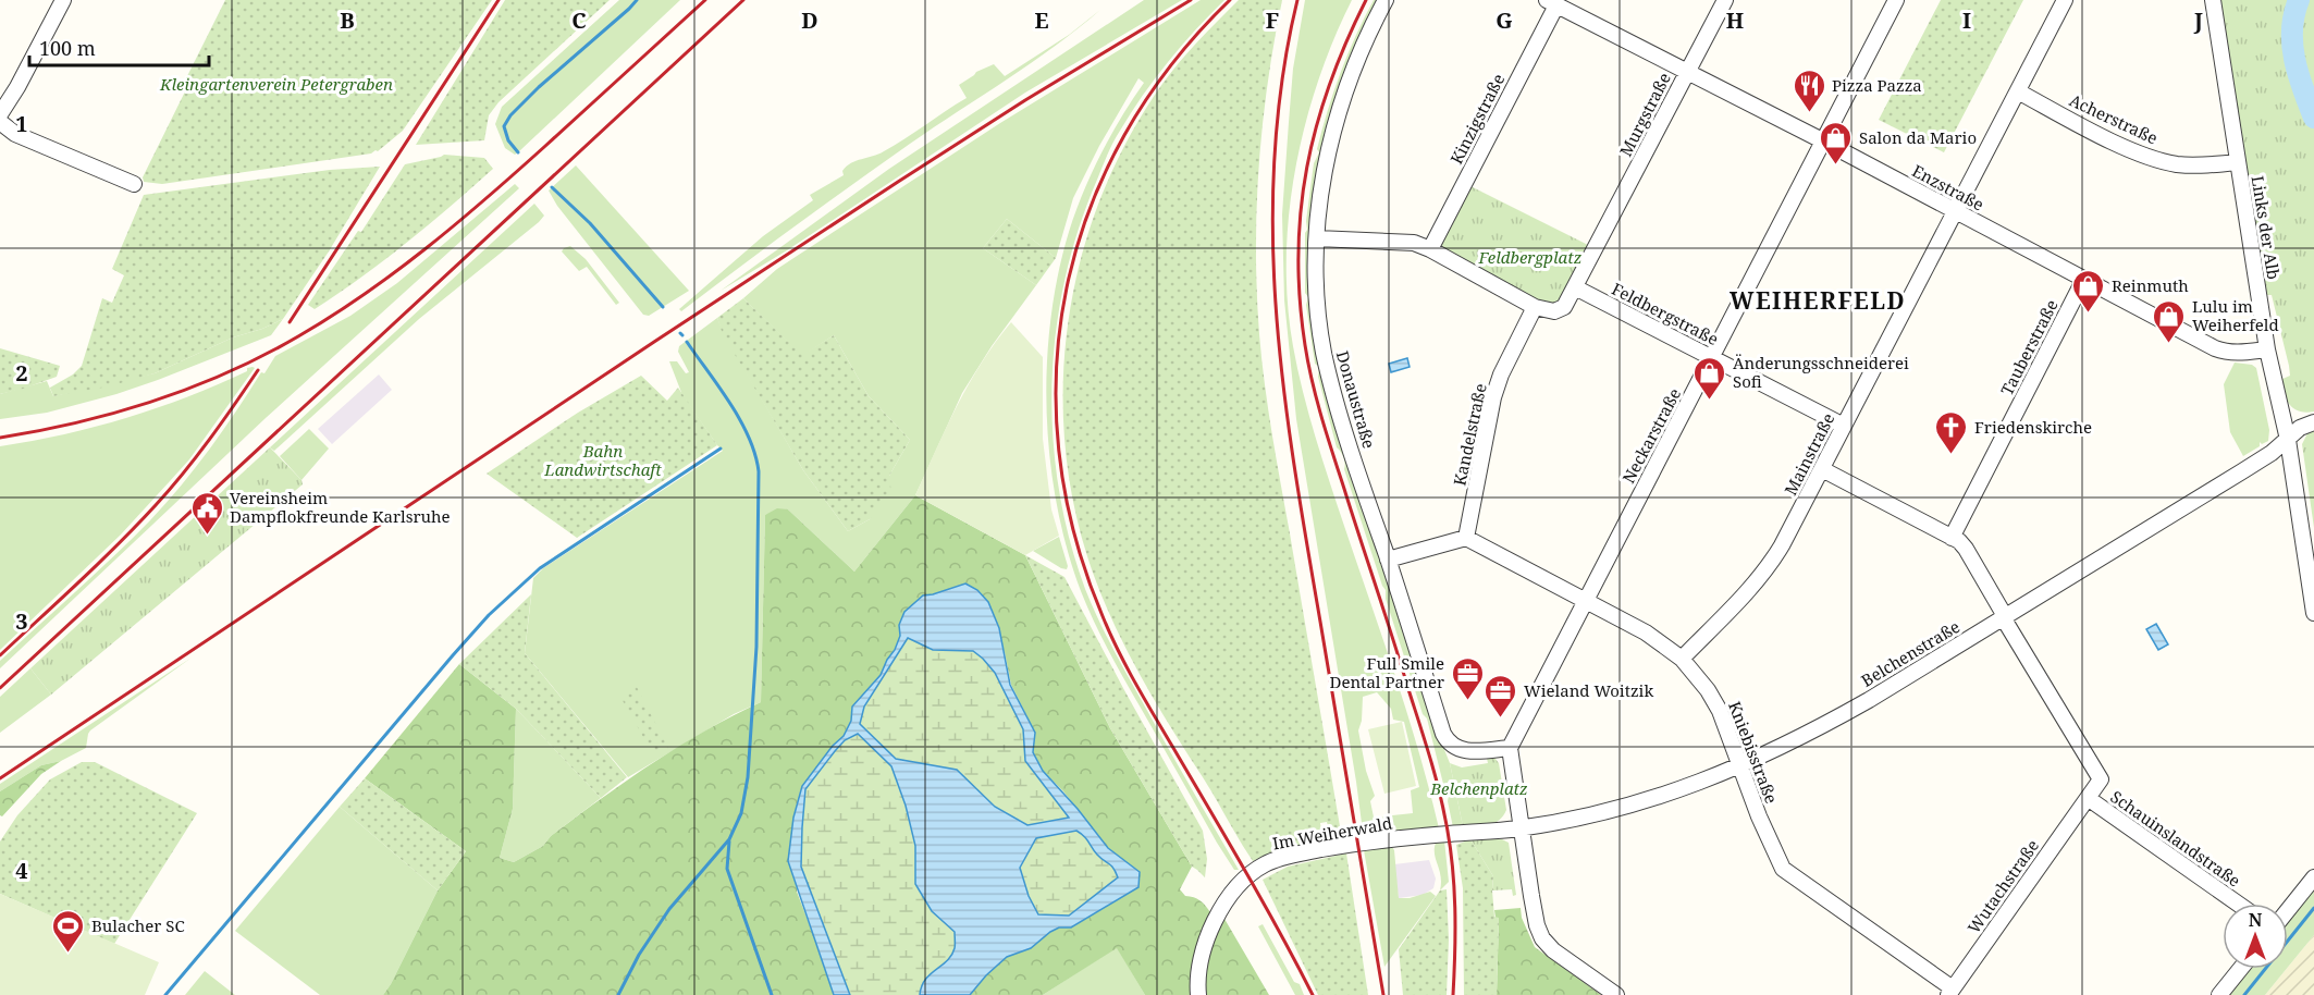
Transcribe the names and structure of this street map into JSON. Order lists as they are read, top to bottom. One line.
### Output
{"streets":{"street":["Murgstraße","Kinzigstraße","Acherstraße","Enzstraße","Links der Alb","Feldbergstraße","Tauberstraße","Donaustraße","Kandelstraße","Neckarstraße","Mainstraße","Belchenstraße","Kniebisstraße","Im Weiherwald","Schauinslandstraße","Wutachstraße"]},"crossings":[["Murgstraße","Enzstraße"],["Murgstraße","Feldbergstraße"],["Kinzigstraße","Enzstraße"],["Acherstraße","Links der Alb"],["Acherstraße","Mainstraße"],["Enzstraße","Links der Alb"],["Enzstraße","Tauberstraße"],["Enzstraße","Neckarstraße"],["Enzstraße","Mainstraße"],["Links der Alb","Belchenstraße"],["Feldbergstraße","Neckarstraße"],["Feldbergstraße","Mainstraße"],["Tauberstraße","Schauinslandstraße"],["Donaustraße","Neckarstraße"],["Kandelstraße","Kniebisstraße"],["Neckarstraße","Kniebisstraße"],["Mainstraße","Kniebisstraße"],["Mainstraße","Schauinslandstraße"],["Belchenstraße","Kniebisstraße"],["Belchenstraße","Im Weiherwald"],["Belchenstraße","Schauinslandstraße"],["Kniebisstraße","Wutachstraße"],["Schauinslandstraße","Wutachstraße"]],"districts":["WEIHERFELD"],"parks":["Kleingartenverein Petergraben","Feldbergplatz","Bahn Landwirtschaft","Belchenplatz"],"places":{"restaurant":["Pizza Pazza"],"shop":["Salon da Mario","Reinmuth","Lulu im Weiherfeld","Änderungsschneiderei Sofi"],"church":["Friedenskirche"],"public building":["Vereinsheim Dampflokfreunde Karlsruhe"],"office":["Full Smile Dental Partner","Wieland Woitzik"],"sports":["Bulacher SC"]},"scale_bar":"100 m","north":"top","grid":{"columns":["B","C","D","E","F","G","H","I","J"],"rows":["1","2","3","4"]}}
